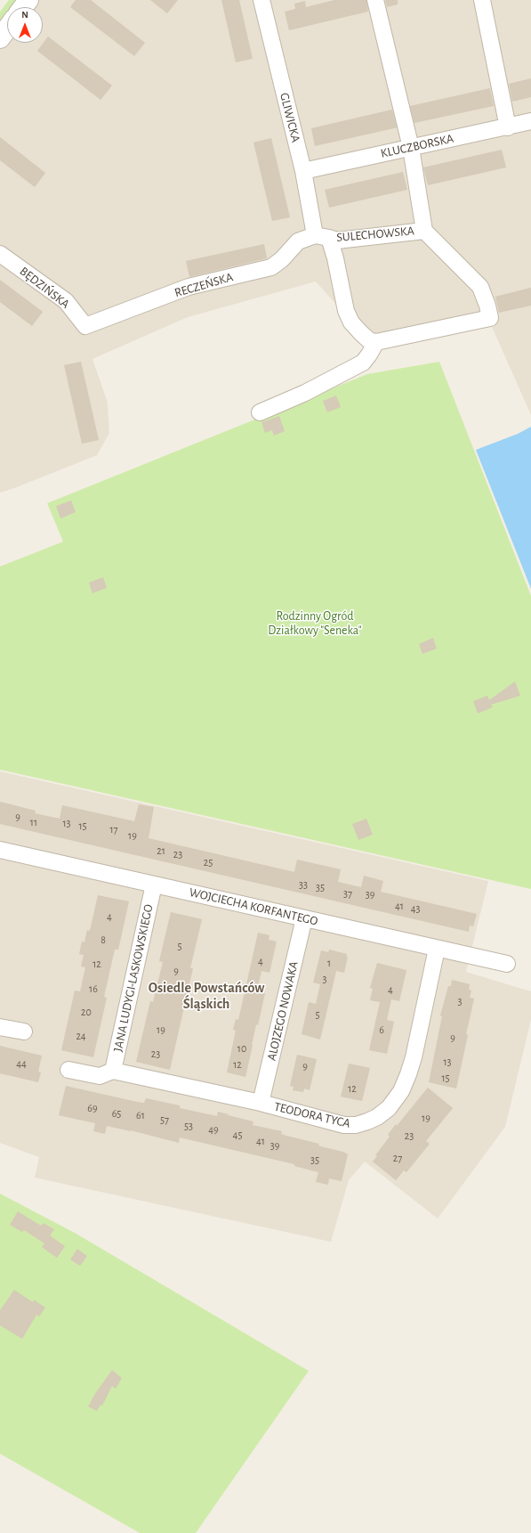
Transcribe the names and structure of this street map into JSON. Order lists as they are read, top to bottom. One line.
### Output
{"streets":{"street":["GLIWICKA","KLUCZBORSKA","SULECHOWSKA","RECZEŃSKA","BĘDZIŃSKA","WOJCIECHA KORFANTEGO","JANA LUDYGI-LASKOWSKIEGO","ALOJZEGO NOWAKA","TEODORA TYCA"]},"crossings":[["GLIWICKA","KLUCZBORSKA"],["GLIWICKA","SULECHOWSKA"],["GLIWICKA","RECZEŃSKA"],["SULECHOWSKA","RECZEŃSKA"],["RECZEŃSKA","BĘDZIŃSKA"],["WOJCIECHA KORFANTEGO","JANA LUDYGI-LASKOWSKIEGO"],["WOJCIECHA KORFANTEGO","ALOJZEGO NOWAKA"],["WOJCIECHA KORFANTEGO","TEODORA TYCA"],["JANA LUDYGI-LASKOWSKIEGO","TEODORA TYCA"],["ALOJZEGO NOWAKA","TEODORA TYCA"]],"districts":["Osiedle Powstańców Śląskich"],"parks":["Rodzinny Ogród Działkowy \"Seneka\""],"house_numbers":["9","11","13","15","17","19","21","23","25","33","35","37","39","41","43","4","8","5","4","1","12","9","3","16","4","3","20","5","19","6","24","9","10","23","13","44","12","9","15","12","69","65","61","19","57","53","49","45","23","41","39","27","35"],"north":"top"}
